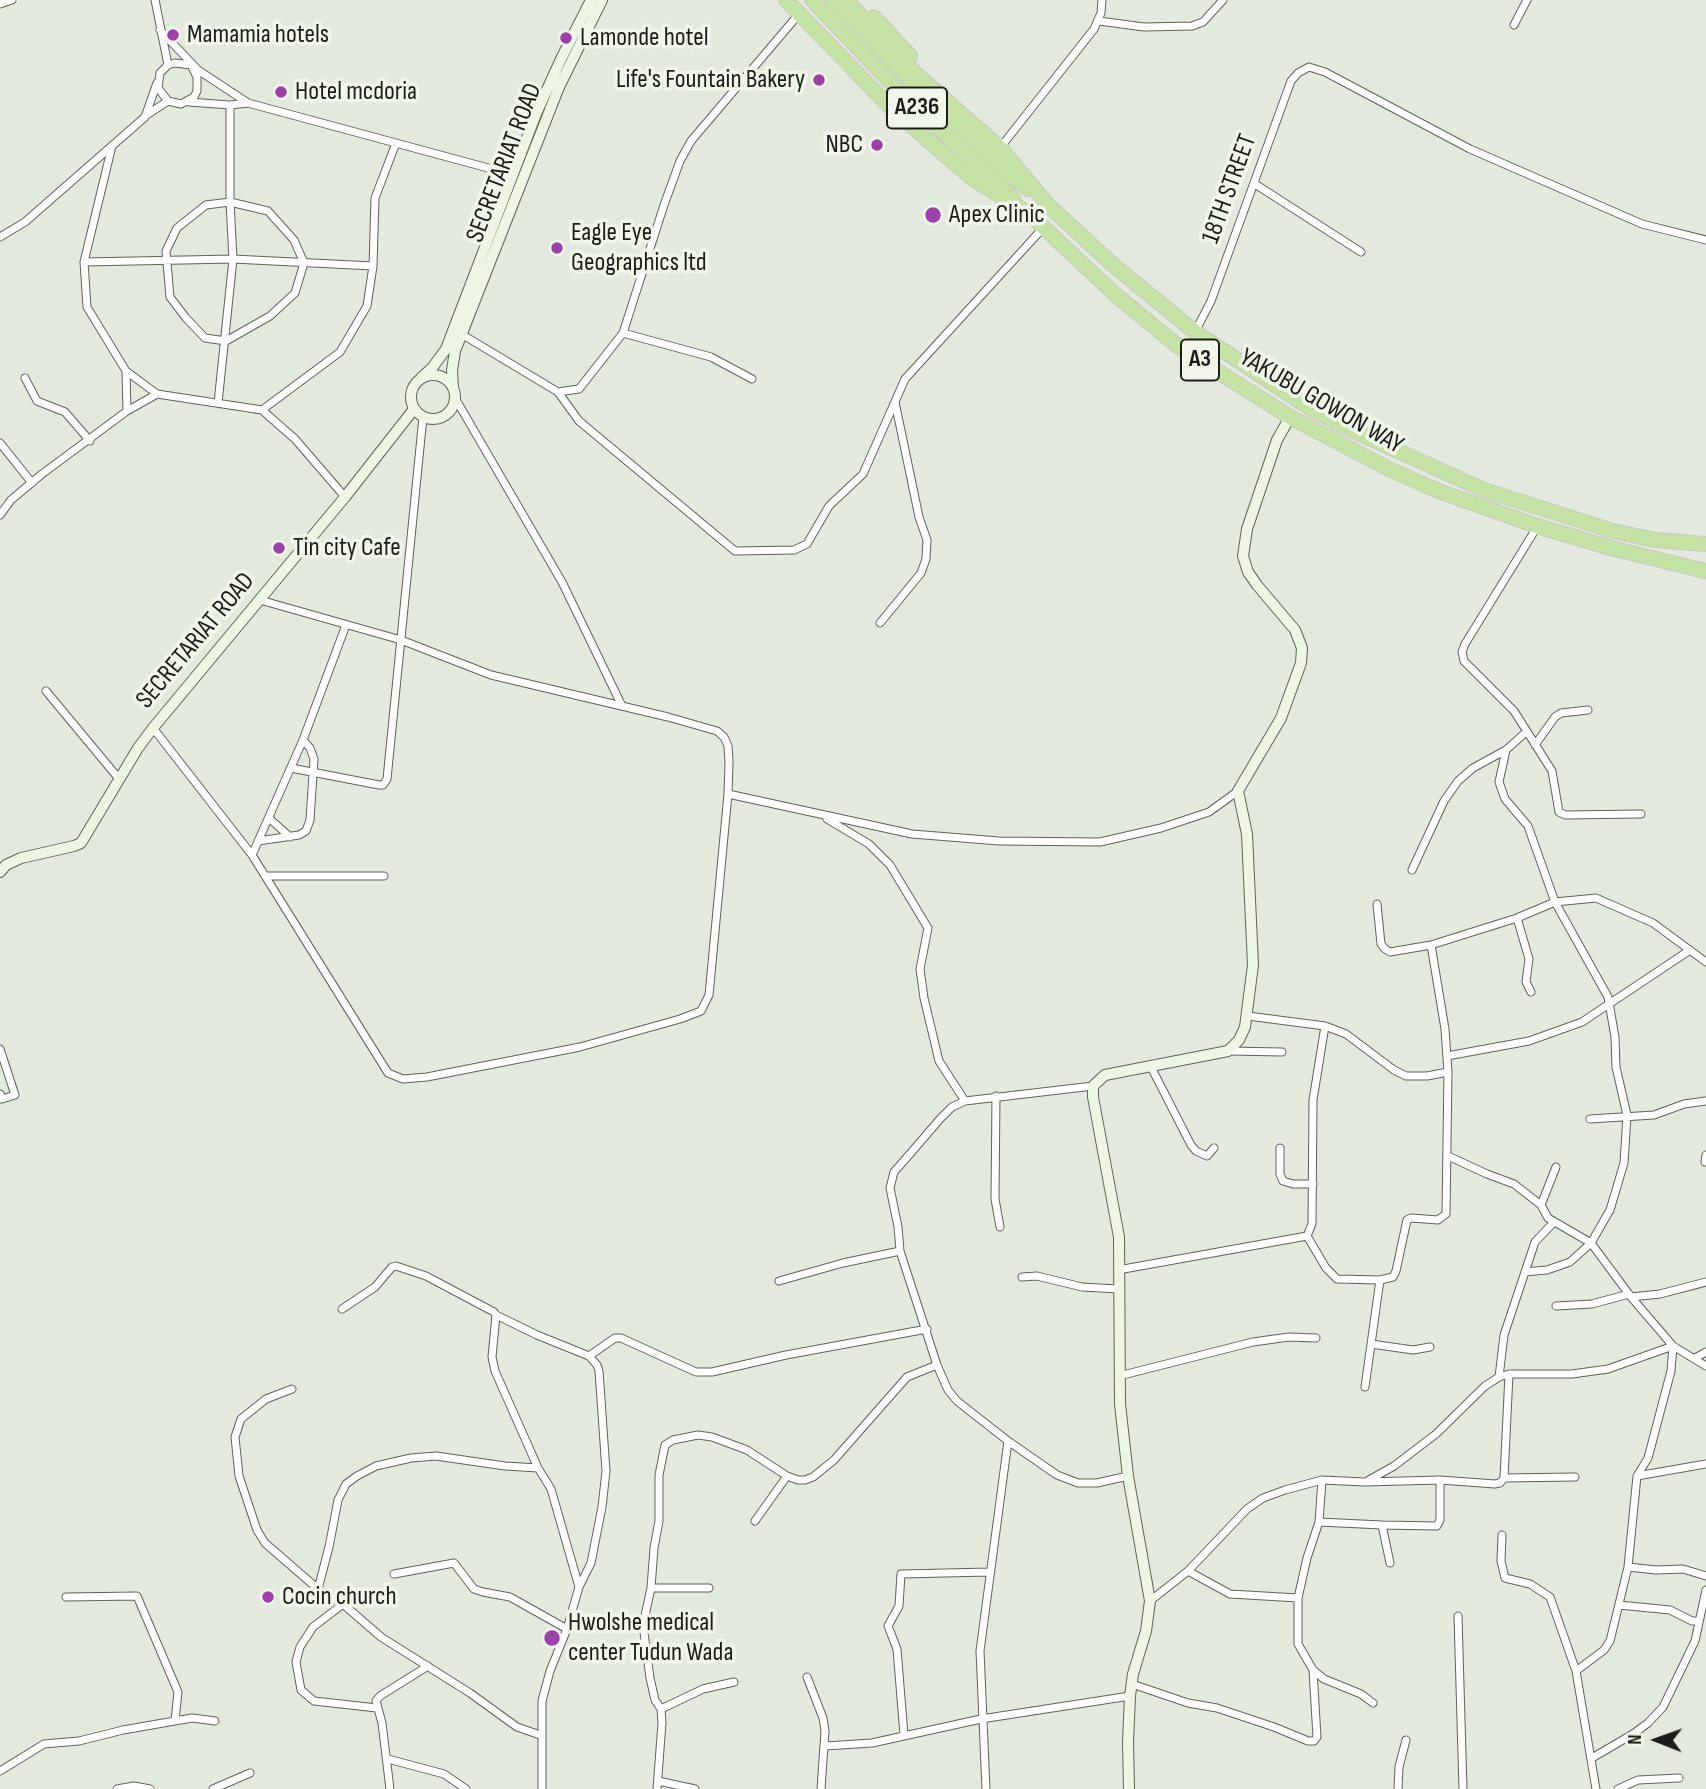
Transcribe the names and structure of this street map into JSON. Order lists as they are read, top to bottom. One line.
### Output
{"streets":{"highway":["A236","A3","YAKUBU GOWON WAY"],"street":["SECRETARIAT ROAD","18TH STREET"]},"crossings":[["A236","YAKUBU GOWON WAY"],["18TH STREET","YAKUBU GOWON WAY"]],"places":["Mamamia hotels","Lamonde hotel","Life's Fountain Bakery","Hotel mcdoria","NBC","Apex Clinic","Eagle Eye Geographics ltd","Tin city Cafe","Cocin church","Hwolshe medical center Tudun Wada"],"north":"left"}
